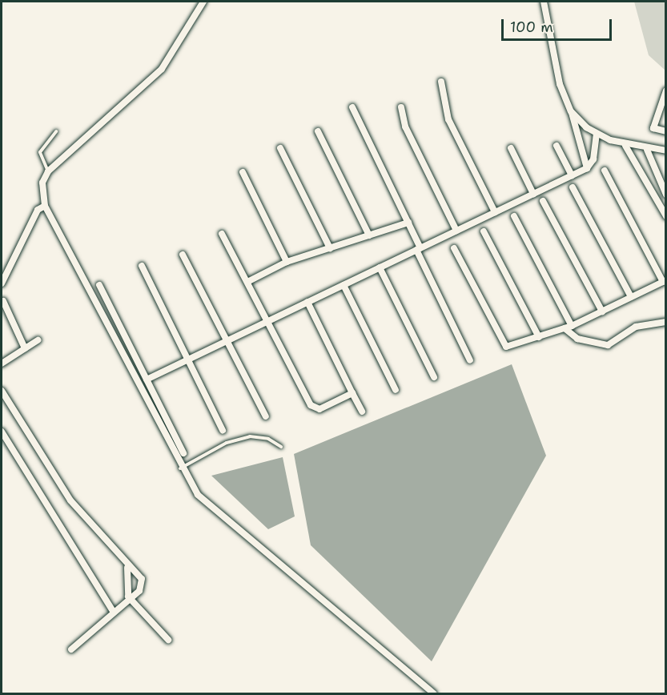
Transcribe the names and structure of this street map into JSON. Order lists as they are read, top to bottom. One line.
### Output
{"scale_bar":"100 m"}
